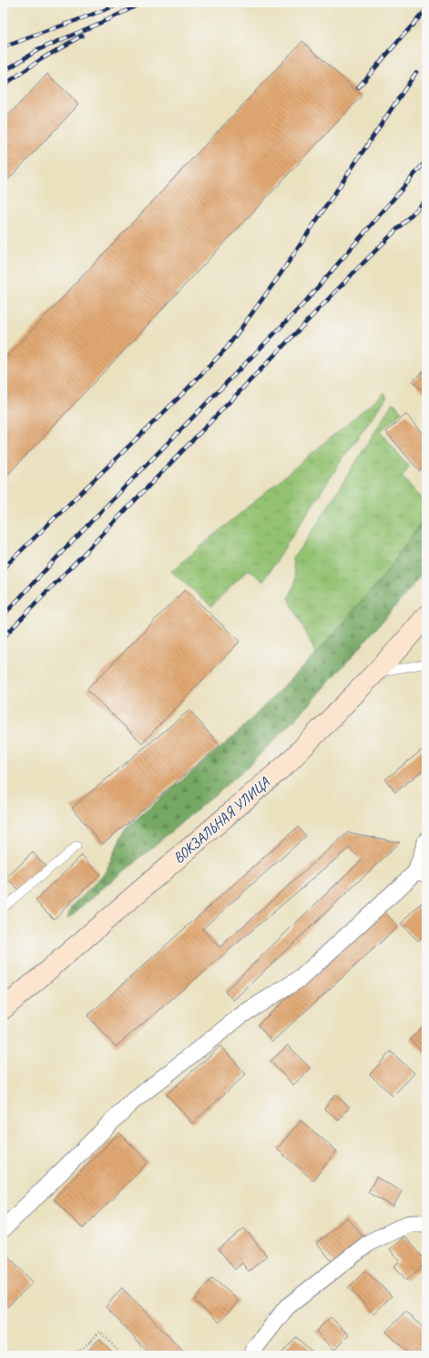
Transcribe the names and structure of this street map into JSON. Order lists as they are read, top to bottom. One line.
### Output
{"streets":{"street":["ВОКЗАЛЬНАЯ УЛИЦА"]}}
